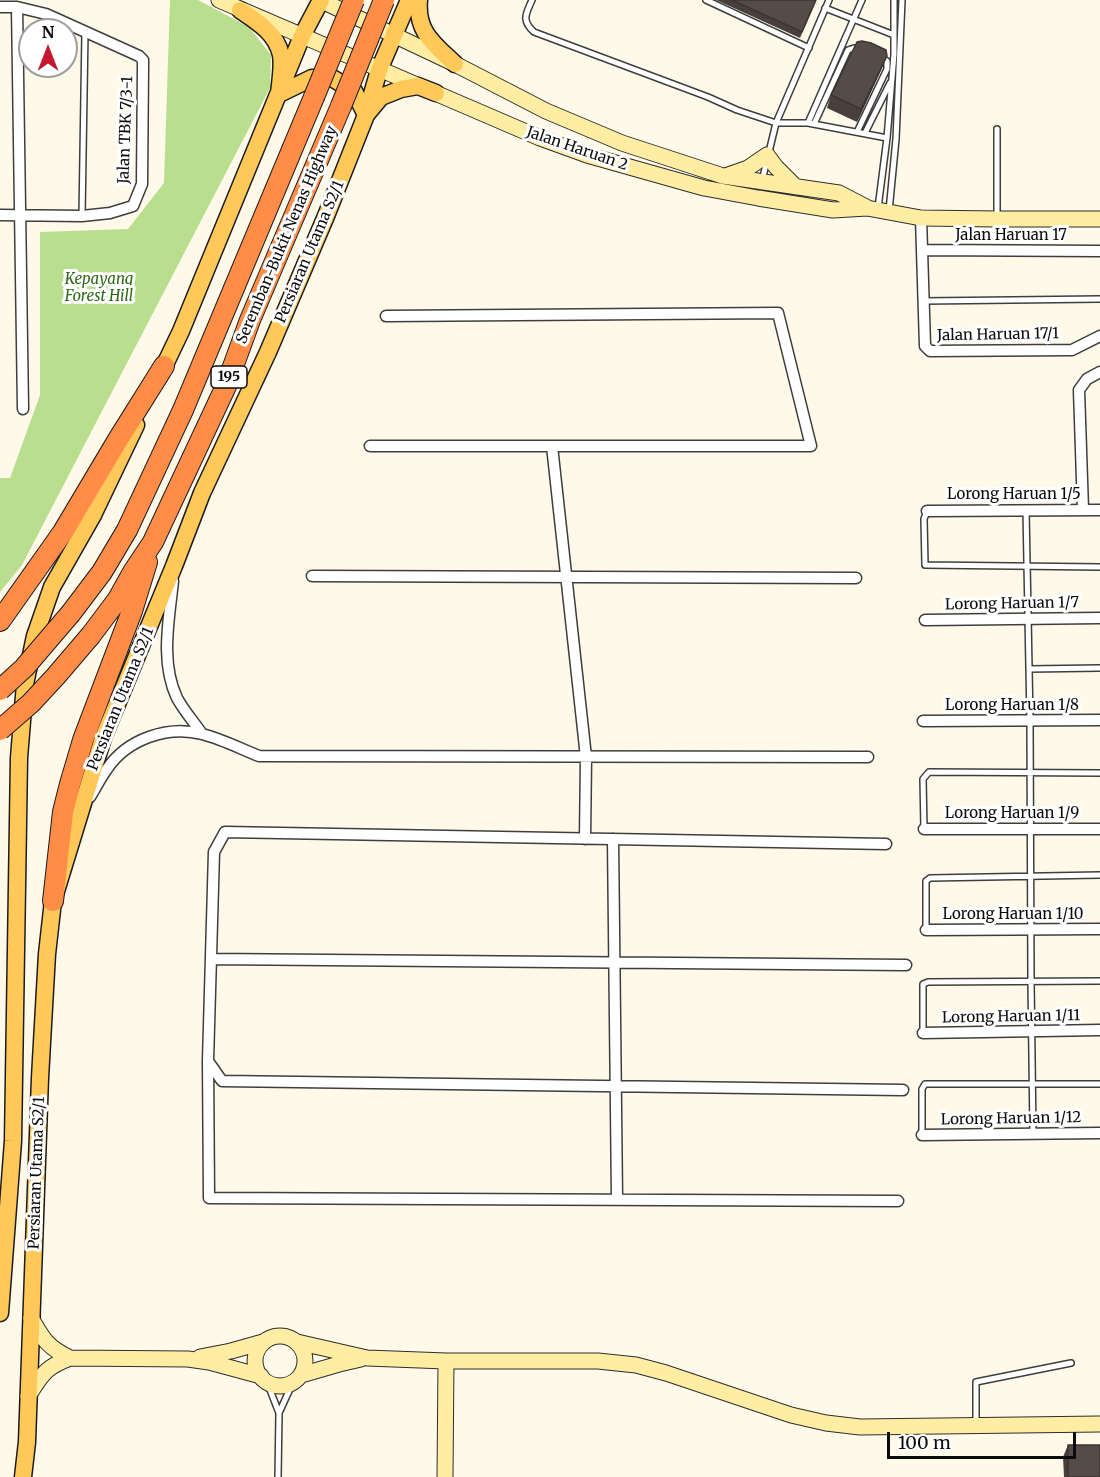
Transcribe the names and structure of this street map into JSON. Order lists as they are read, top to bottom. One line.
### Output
{"streets":{"highway":["Seremban-Bukit Nenas Highway","195"],"main road":["Persiaran Utama S2/1"],"street":["Jalan TBK 7/3-1","Jalan Haruan 2","Jalan Haruan 17","Jalan Haruan 17/1","Lorong Haruan 1/5","Lorong Haruan 1/7","Lorong Haruan 1/8","Lorong Haruan 1/9","Lorong Haruan 1/10","Lorong Haruan 1/11","Lorong Haruan 1/12"]},"crossings":[["Jalan Haruan 2","Persiaran Utama S2/1"]],"parks":["Kepayang Forest Hill"],"scale_bar":"100 m","north":"top"}
